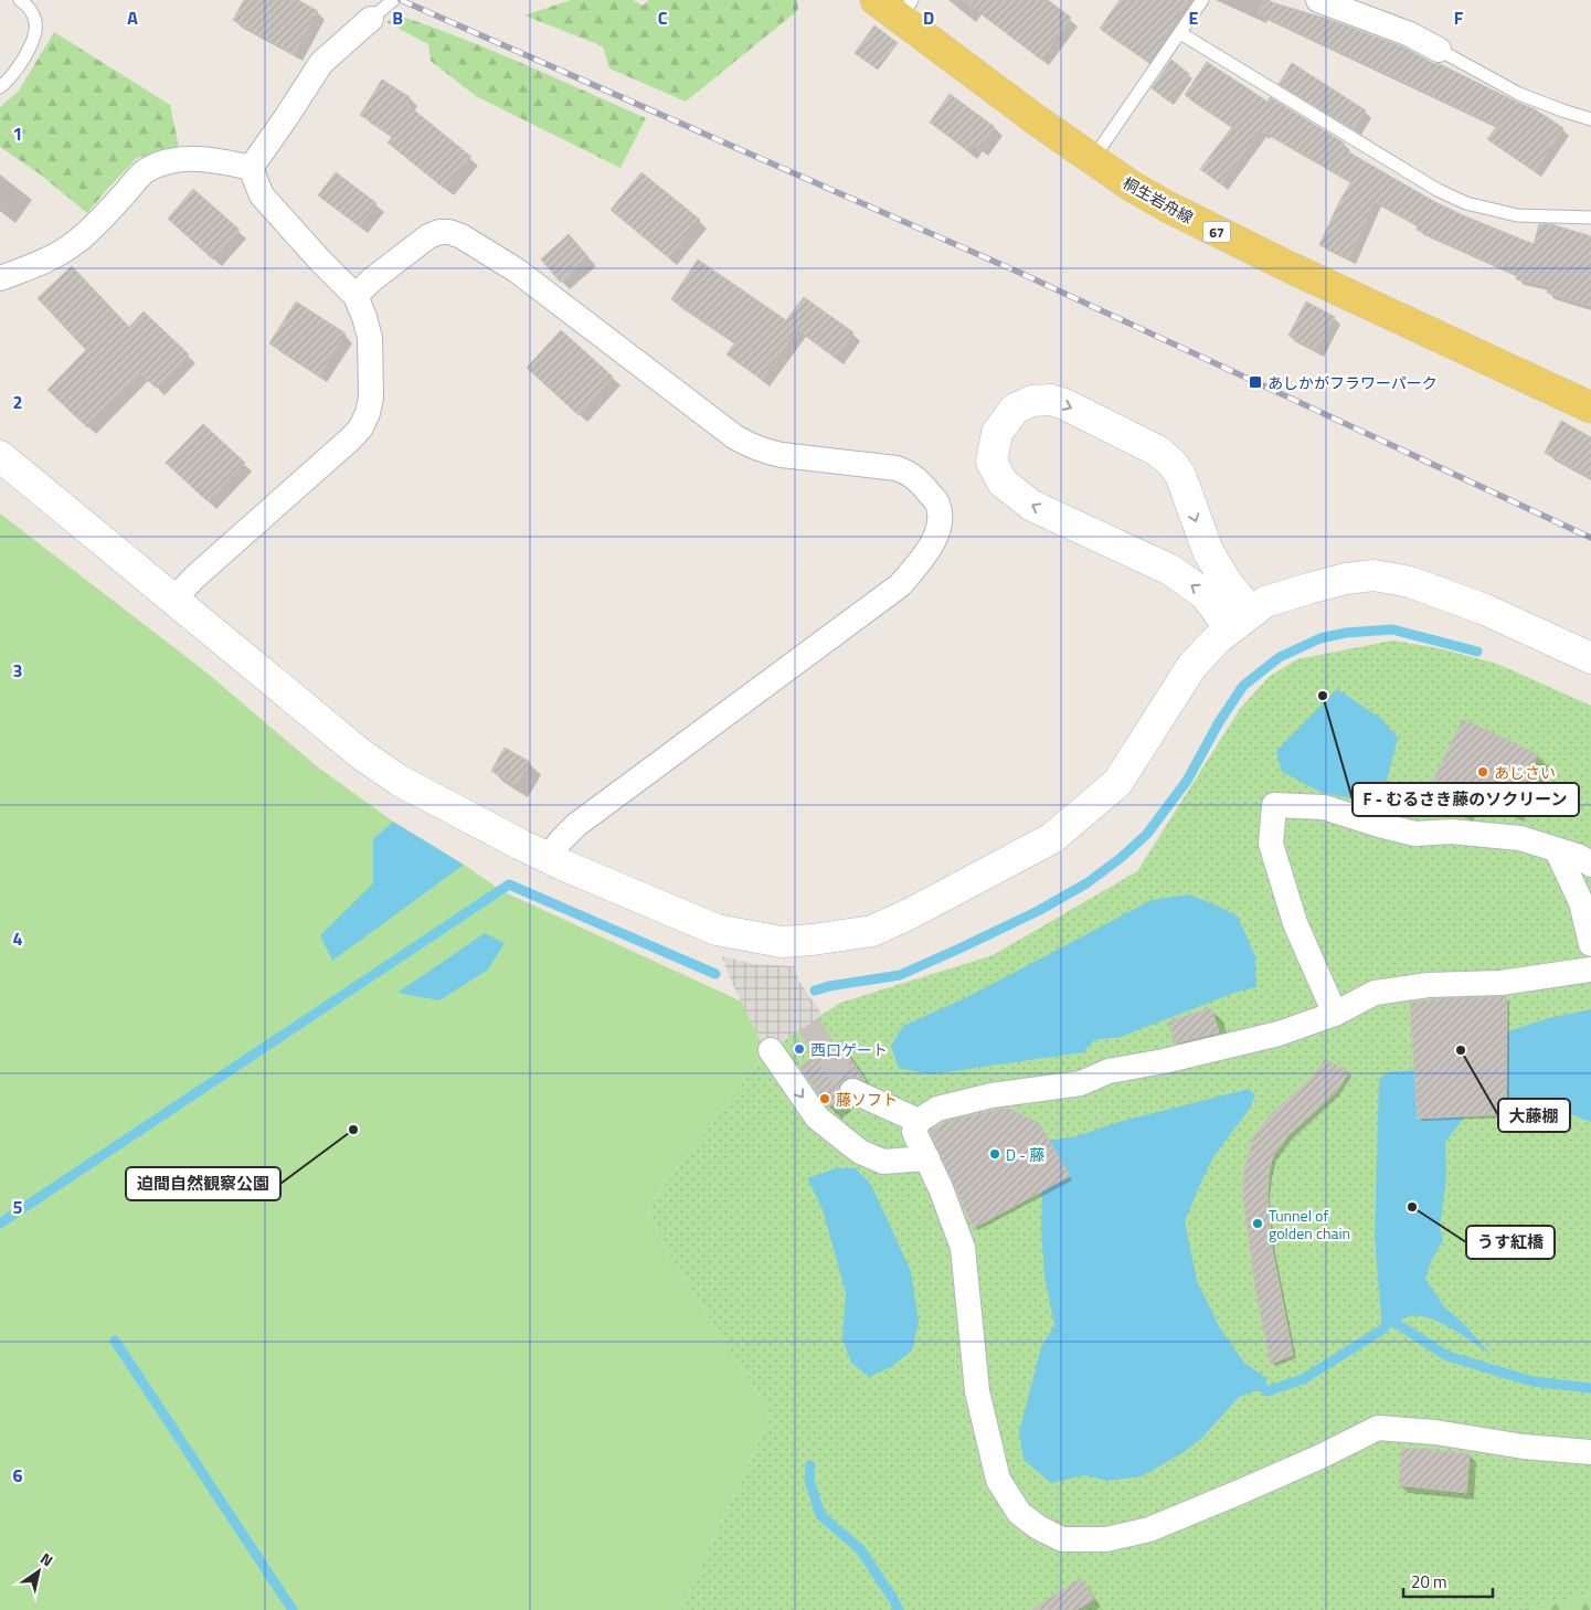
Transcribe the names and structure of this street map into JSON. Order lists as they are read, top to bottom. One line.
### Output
{"streets":{"main road":["桐生岩舟線","67"]},"places":{"transit":["あしかがフラワーパーク"],"other":["F - むるさき藤のソクリーン","あじさい","西口ゲート","大藤棚","藤ソフト","迫間自然観察公園","D - 藤","うす紅橋","Tunnel of golden chain"]},"scale_bar":"20 m","north":"top right","grid":{"columns":["A","B","C","D","E","F"],"rows":["1","2","3","4","5","6"]}}
